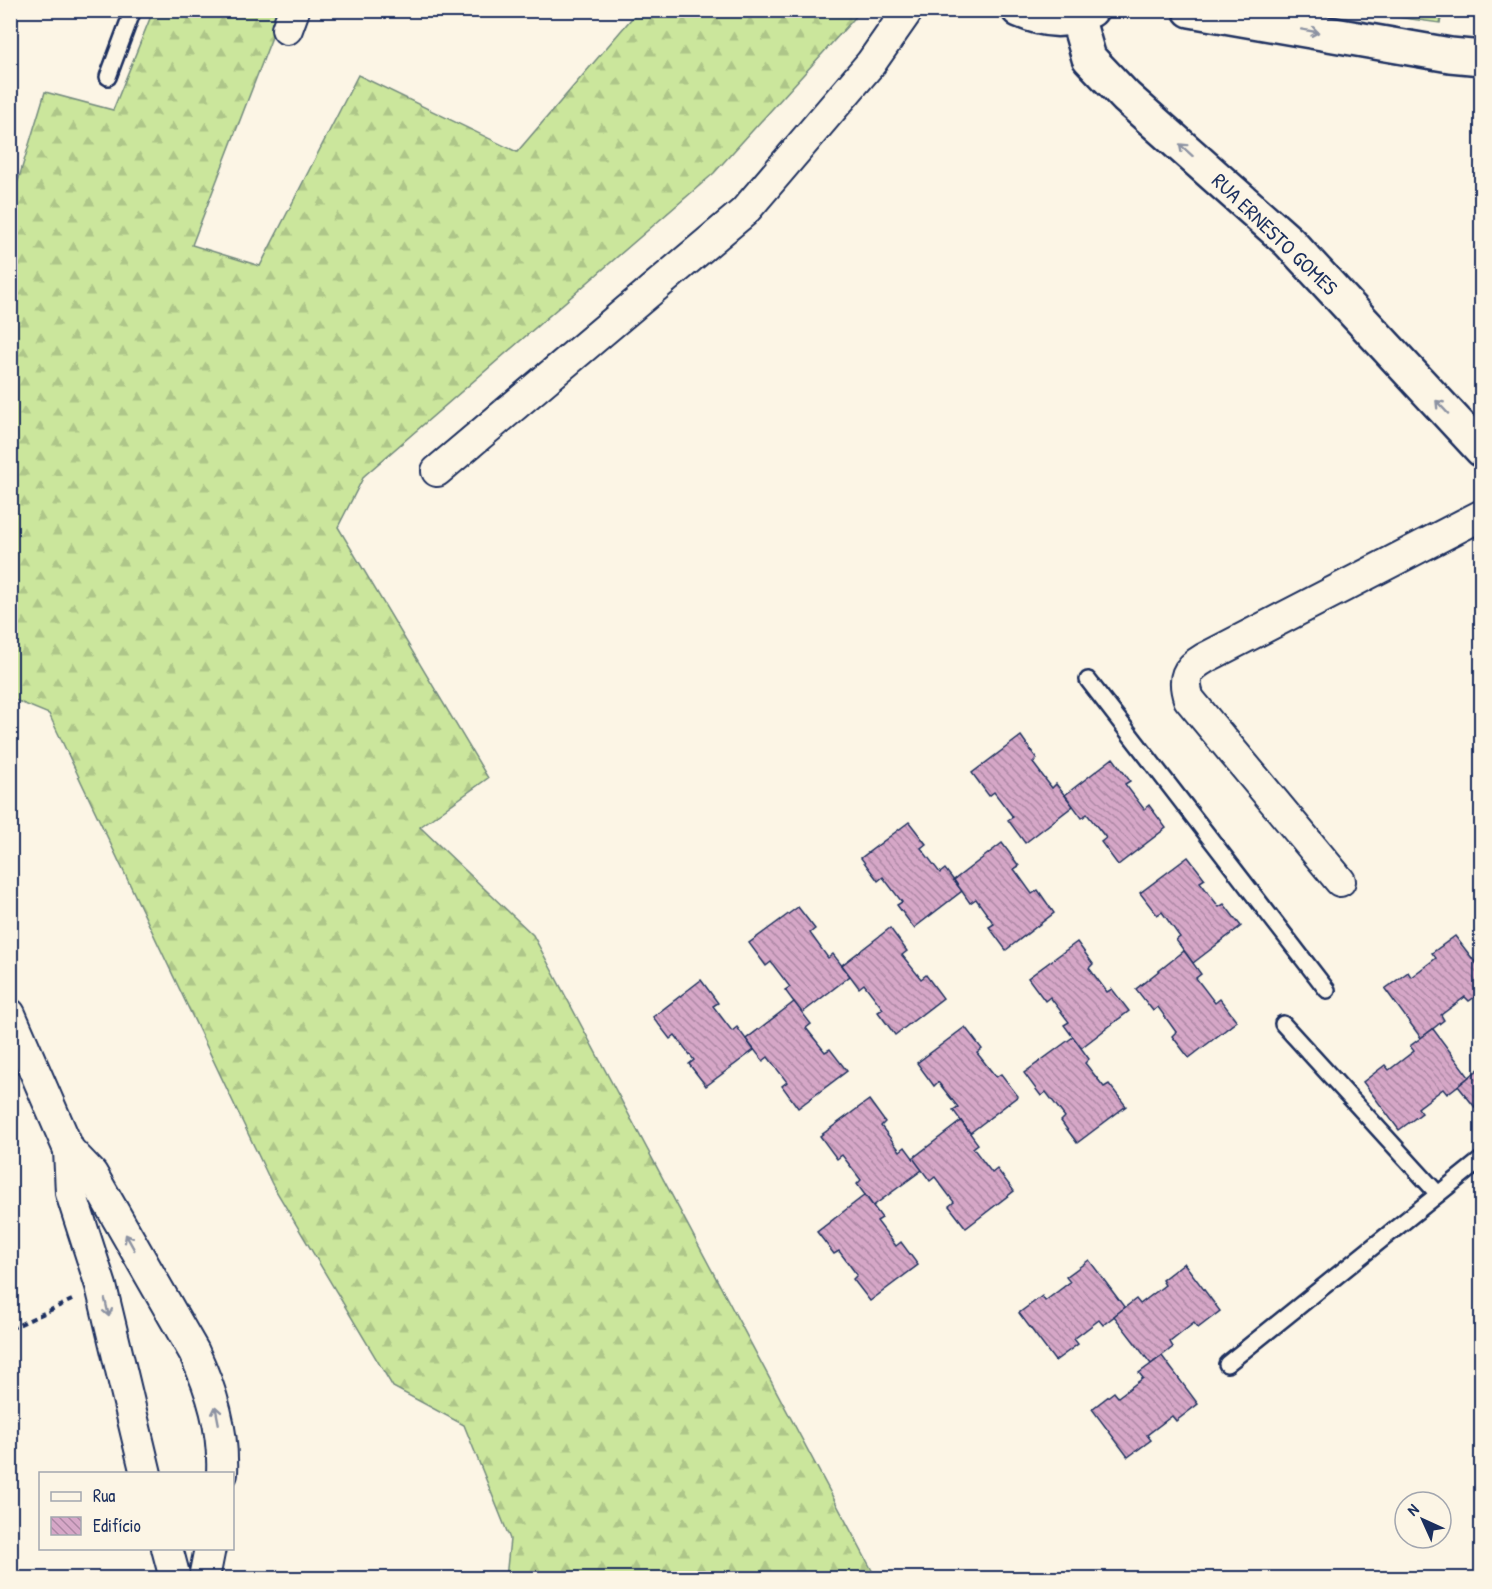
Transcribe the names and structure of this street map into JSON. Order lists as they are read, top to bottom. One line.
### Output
{"streets":{"main road":["RUA ERNESTO GOMES"]},"one_way":["RUA ERNESTO GOMES"],"legend":["Rua","Edifício"],"north":"top left"}
